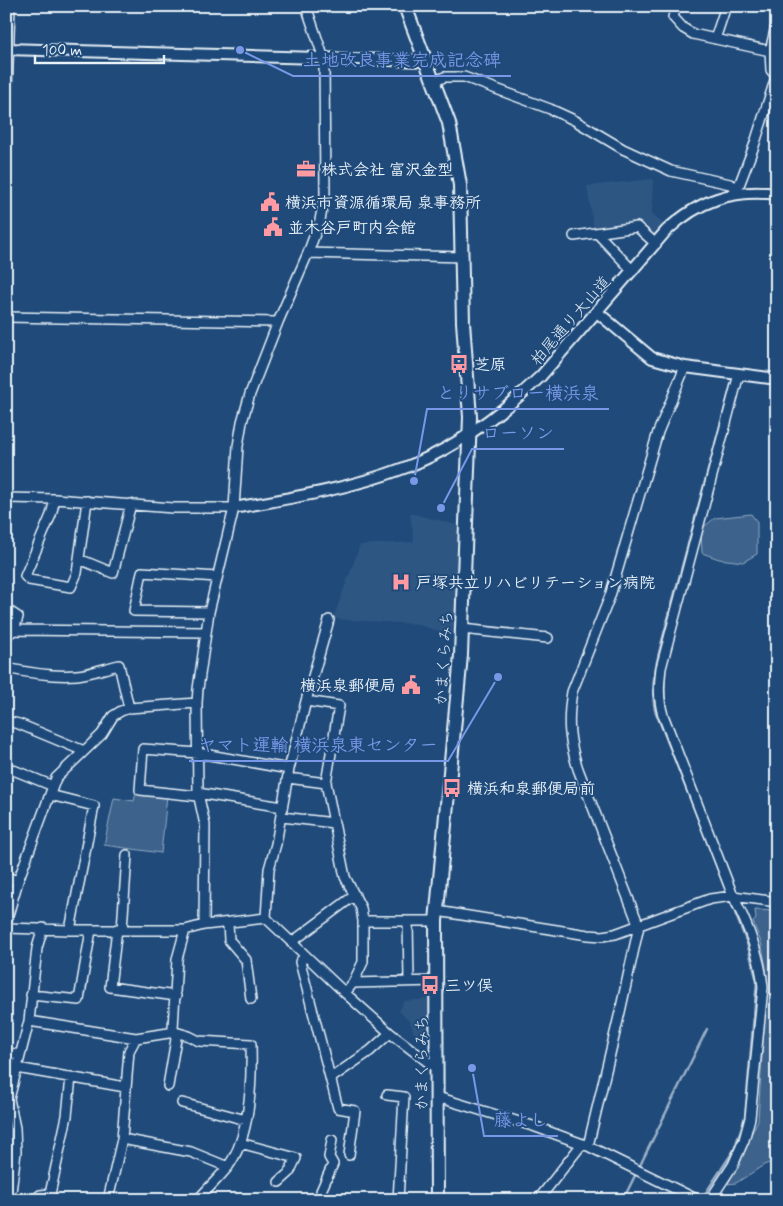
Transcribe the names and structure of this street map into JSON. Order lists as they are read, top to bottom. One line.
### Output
{"streets":{"main road":["かまくらみち"],"street":["柏尾通り大山道"]},"crossings":[["柏尾通り大山道","かまくらみち"]],"places":{"other":["土地改良事業完成記念碑","とりサブロー横浜泉","ローソン","ヤマト運輸 横浜泉東センター","藤よし"],"office":["株式会社 富沢金型"],"public building":["横浜市資源循環局 泉事務所","並木谷戸町内会館","横浜泉郵便局"],"bus stop":["芝原","横浜和泉郵便局前","三ツ俣"],"hospital":["戸塚共立リハビリテーション病院"]},"scale_bar":"100 m"}
